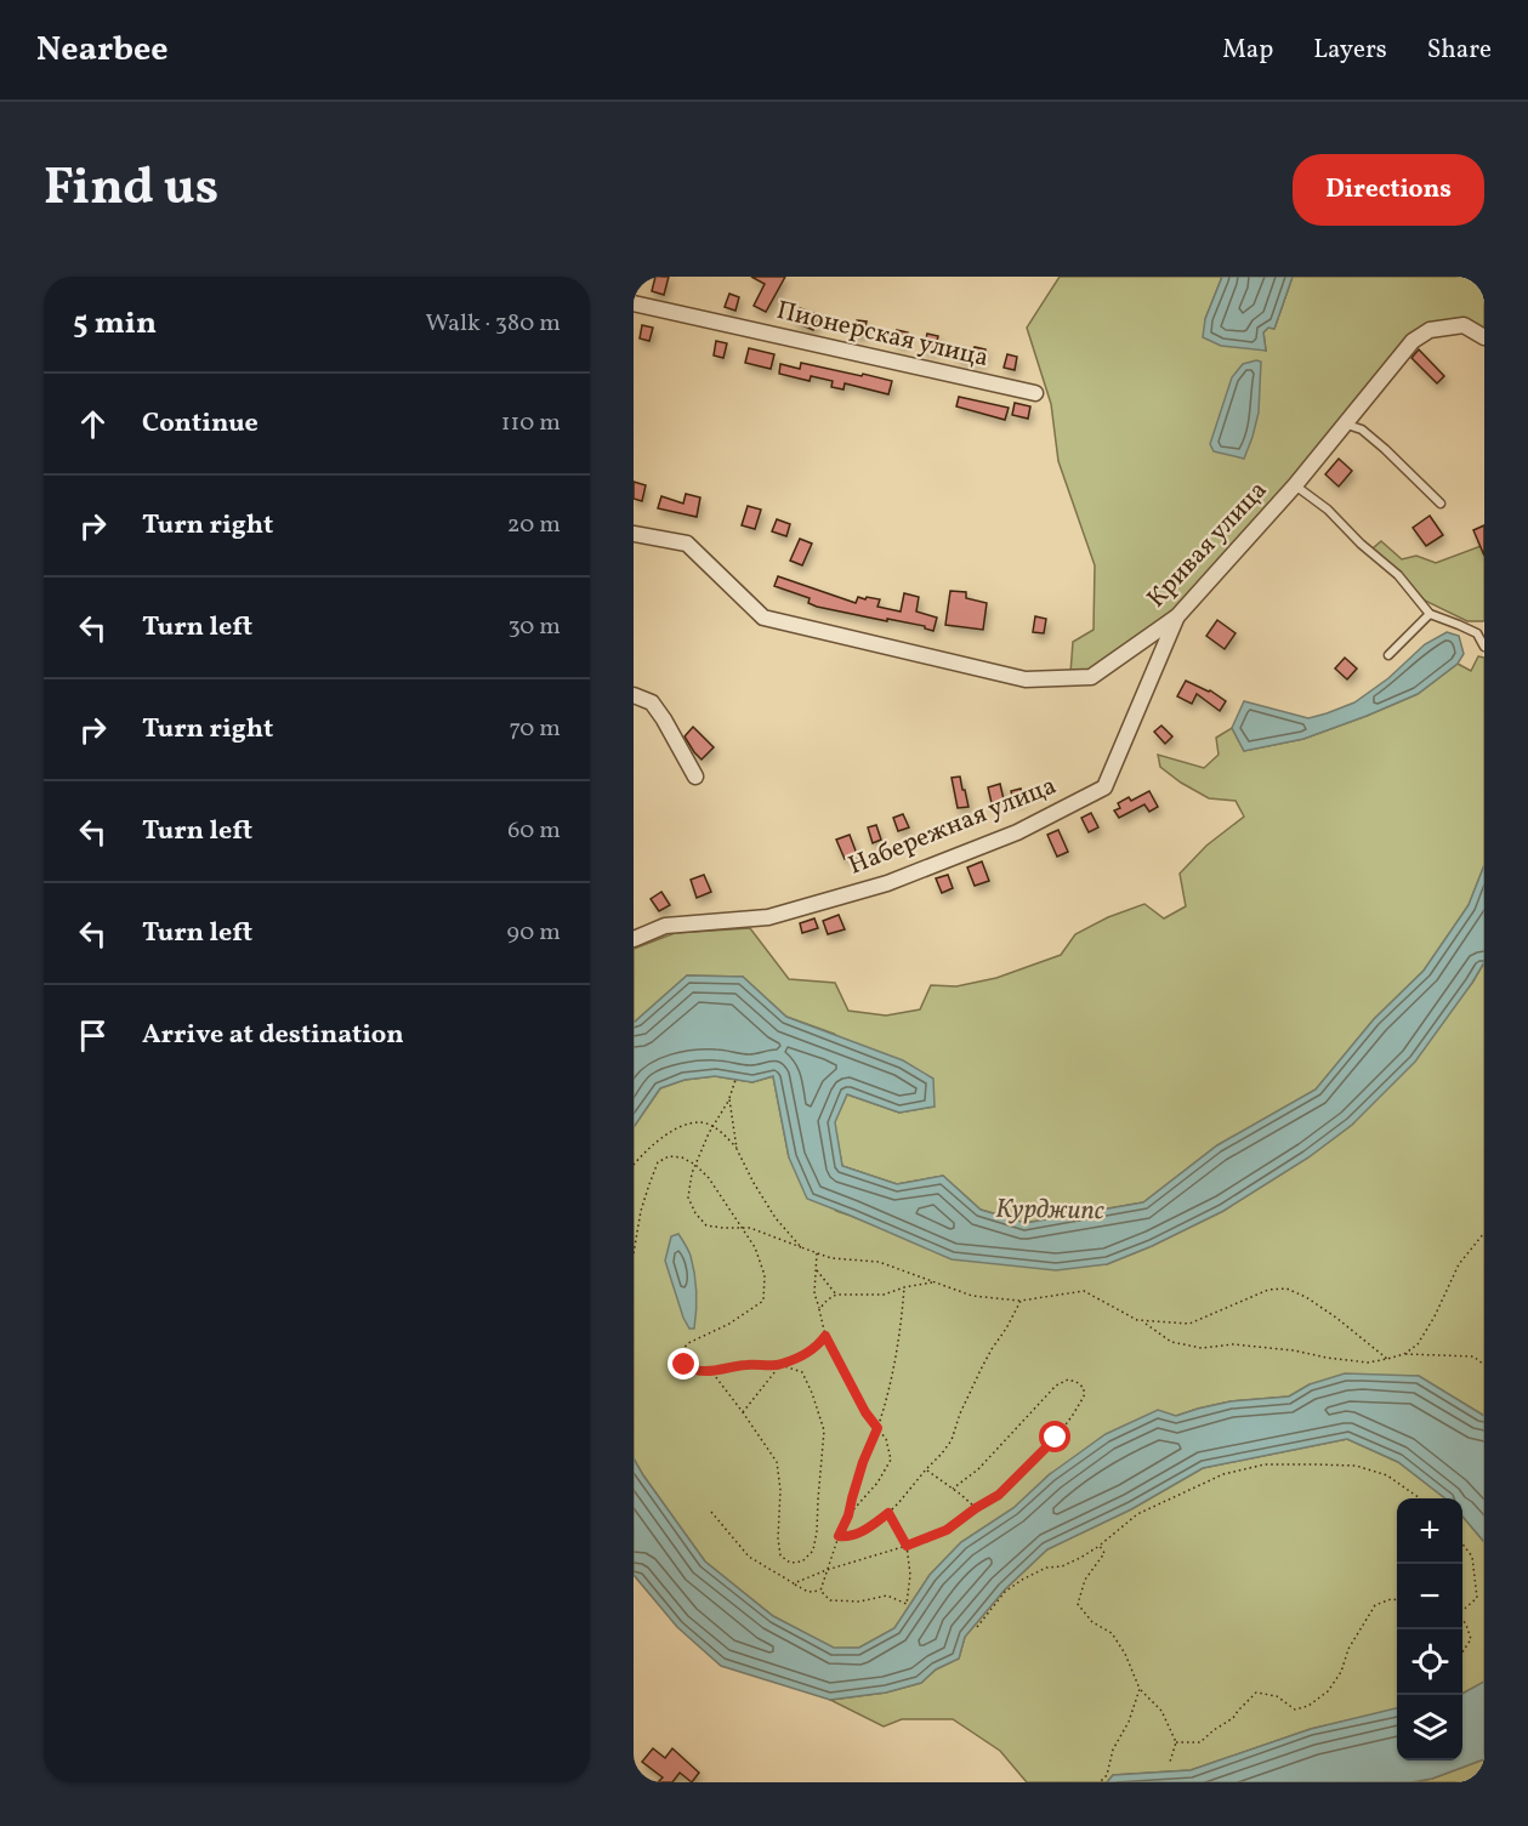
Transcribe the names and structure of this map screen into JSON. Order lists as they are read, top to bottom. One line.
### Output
{"streets":{"street":["Пионерская улица","Кривая улица","Набережная улица"]},"crossings":[["Кривая улица","Набережная улица"]],"water":["Курджипс"],"page":{"header":"Nearbee","nav":["Map","Layers","Share"],"title":"Find us","buttons":"Directions","heading":["5 min","Walk · 380 m"],"list":[["Continue","110 m"],["Turn right","20 m"],["Turn left","30 m"],["Turn right","70 m"],["Turn left","60 m"],["Turn left","90 m"],"Arrive at destination"],"map_buttons":["+","−"]}}
